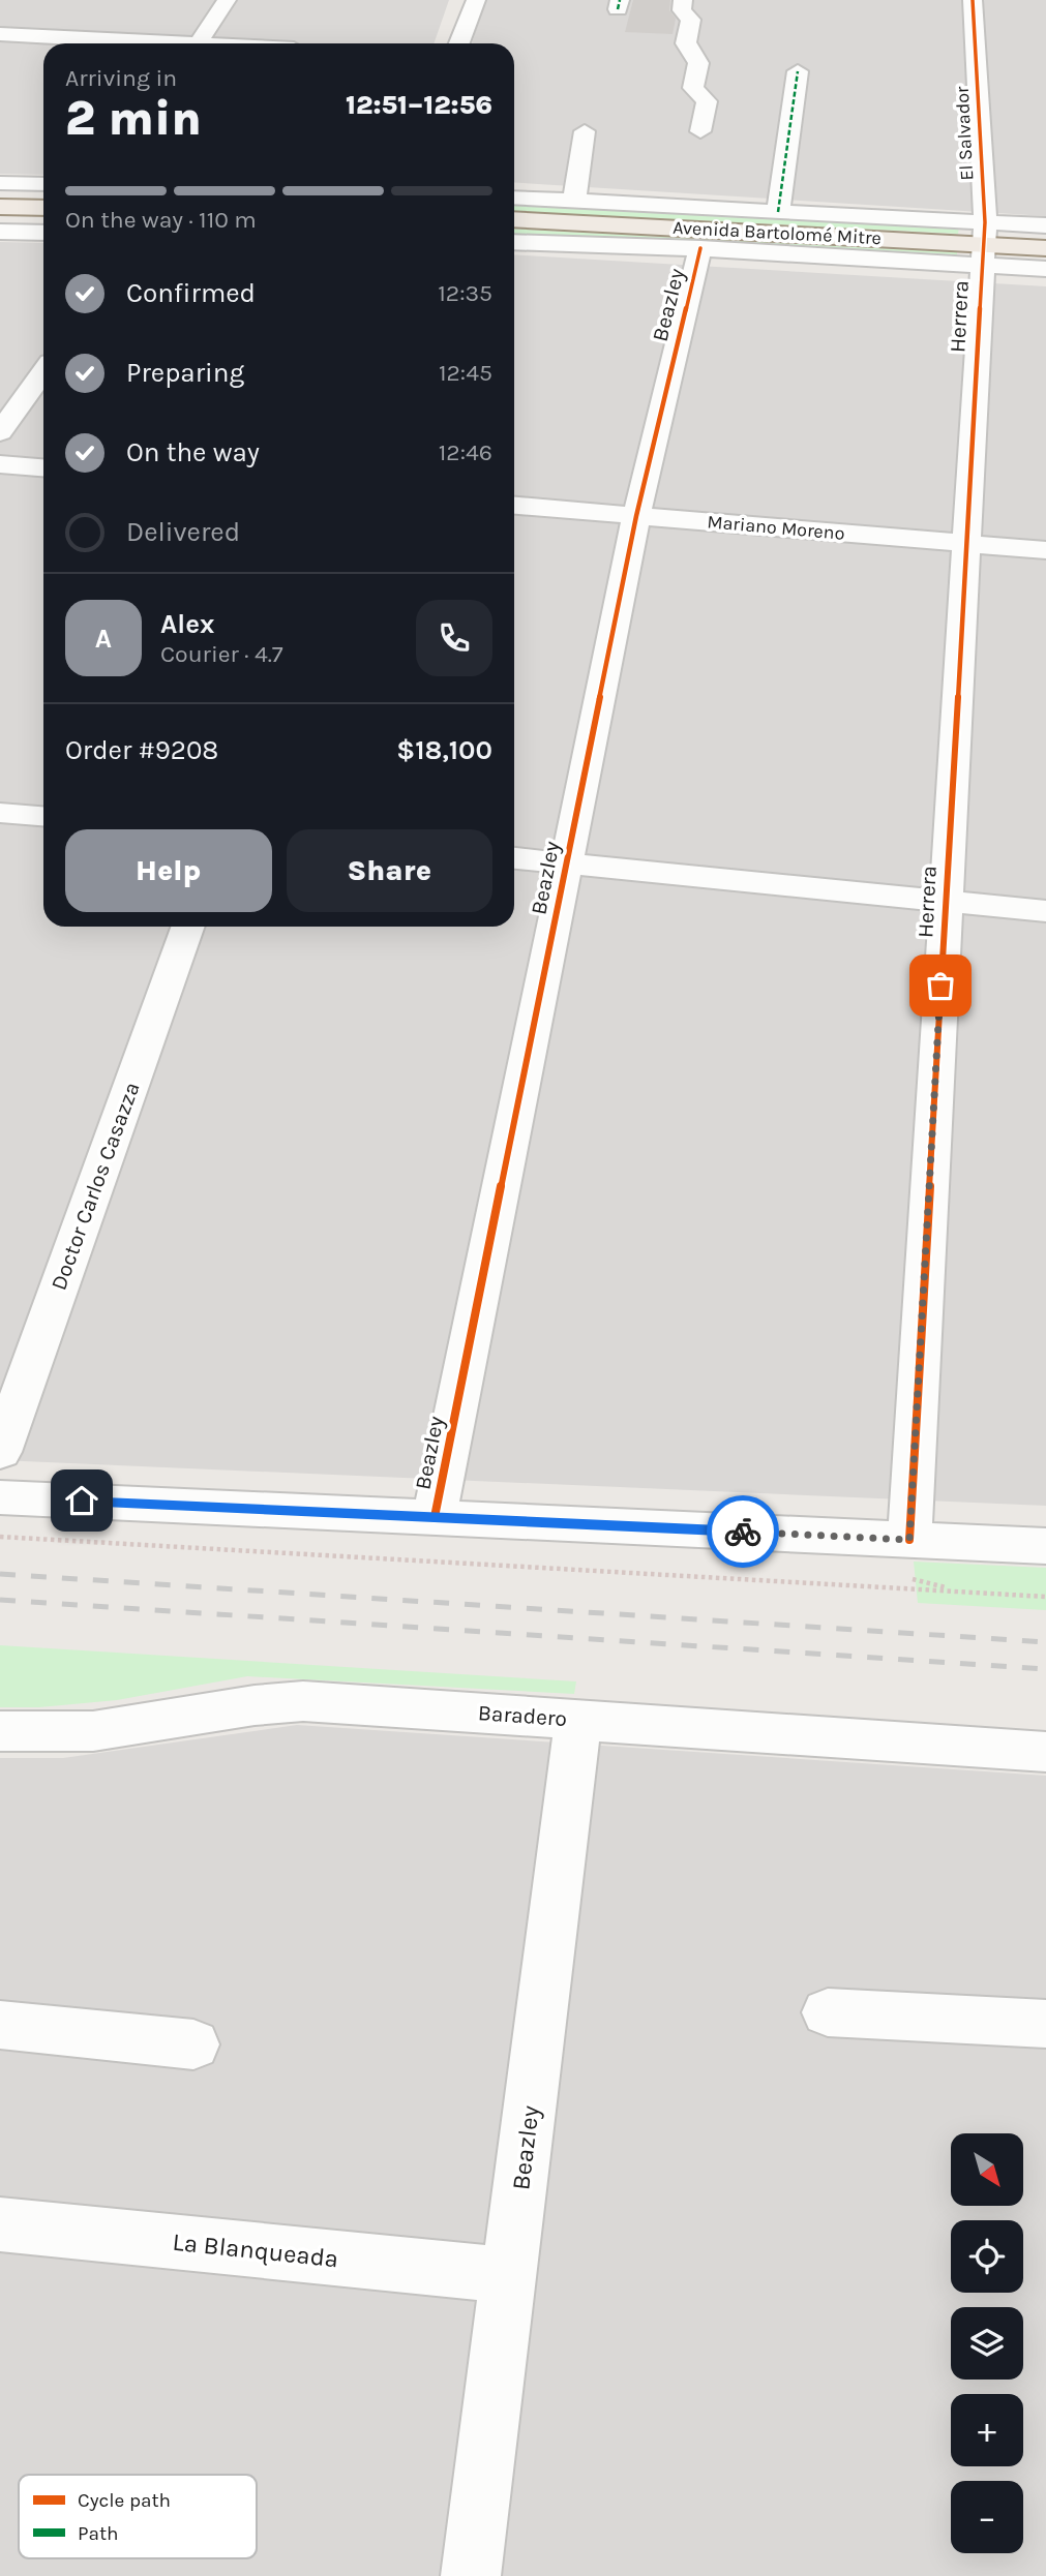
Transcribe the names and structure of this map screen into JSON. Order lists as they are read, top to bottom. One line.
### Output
{"streets":{"main road":["Avenida Bartolomé Mitre"],"street":["El Salvador","Beazley","Herrera","Mariano Moreno","Doctor Carlos Casazza","Baradero","La Blanqueada"]},"crossings":[["El Salvador","Avenida Bartolomé Mitre"],["El Salvador","Herrera"],["Avenida Bartolomé Mitre","Beazley"],["Avenida Bartolomé Mitre","Herrera"],["Beazley","Mariano Moreno"],["Beazley","Baradero"],["Beazley","La Blanqueada"],["Herrera","Mariano Moreno"]],"legend":["Cycle path","Path"],"north":"bottom right","page":{"heading":["2 min","Arriving in","12:51–12:56"],"panel":["Alex","Courier · 4.7","Order #9208","$18,100"],"bar":"On the way · 110 m","list":[["Confirmed","12:35"],["Preparing","12:45"],["On the way","12:46"],"Delivered"],"round":"A","buttons":["Help","Share"],"map_buttons":["+","−"]}}
